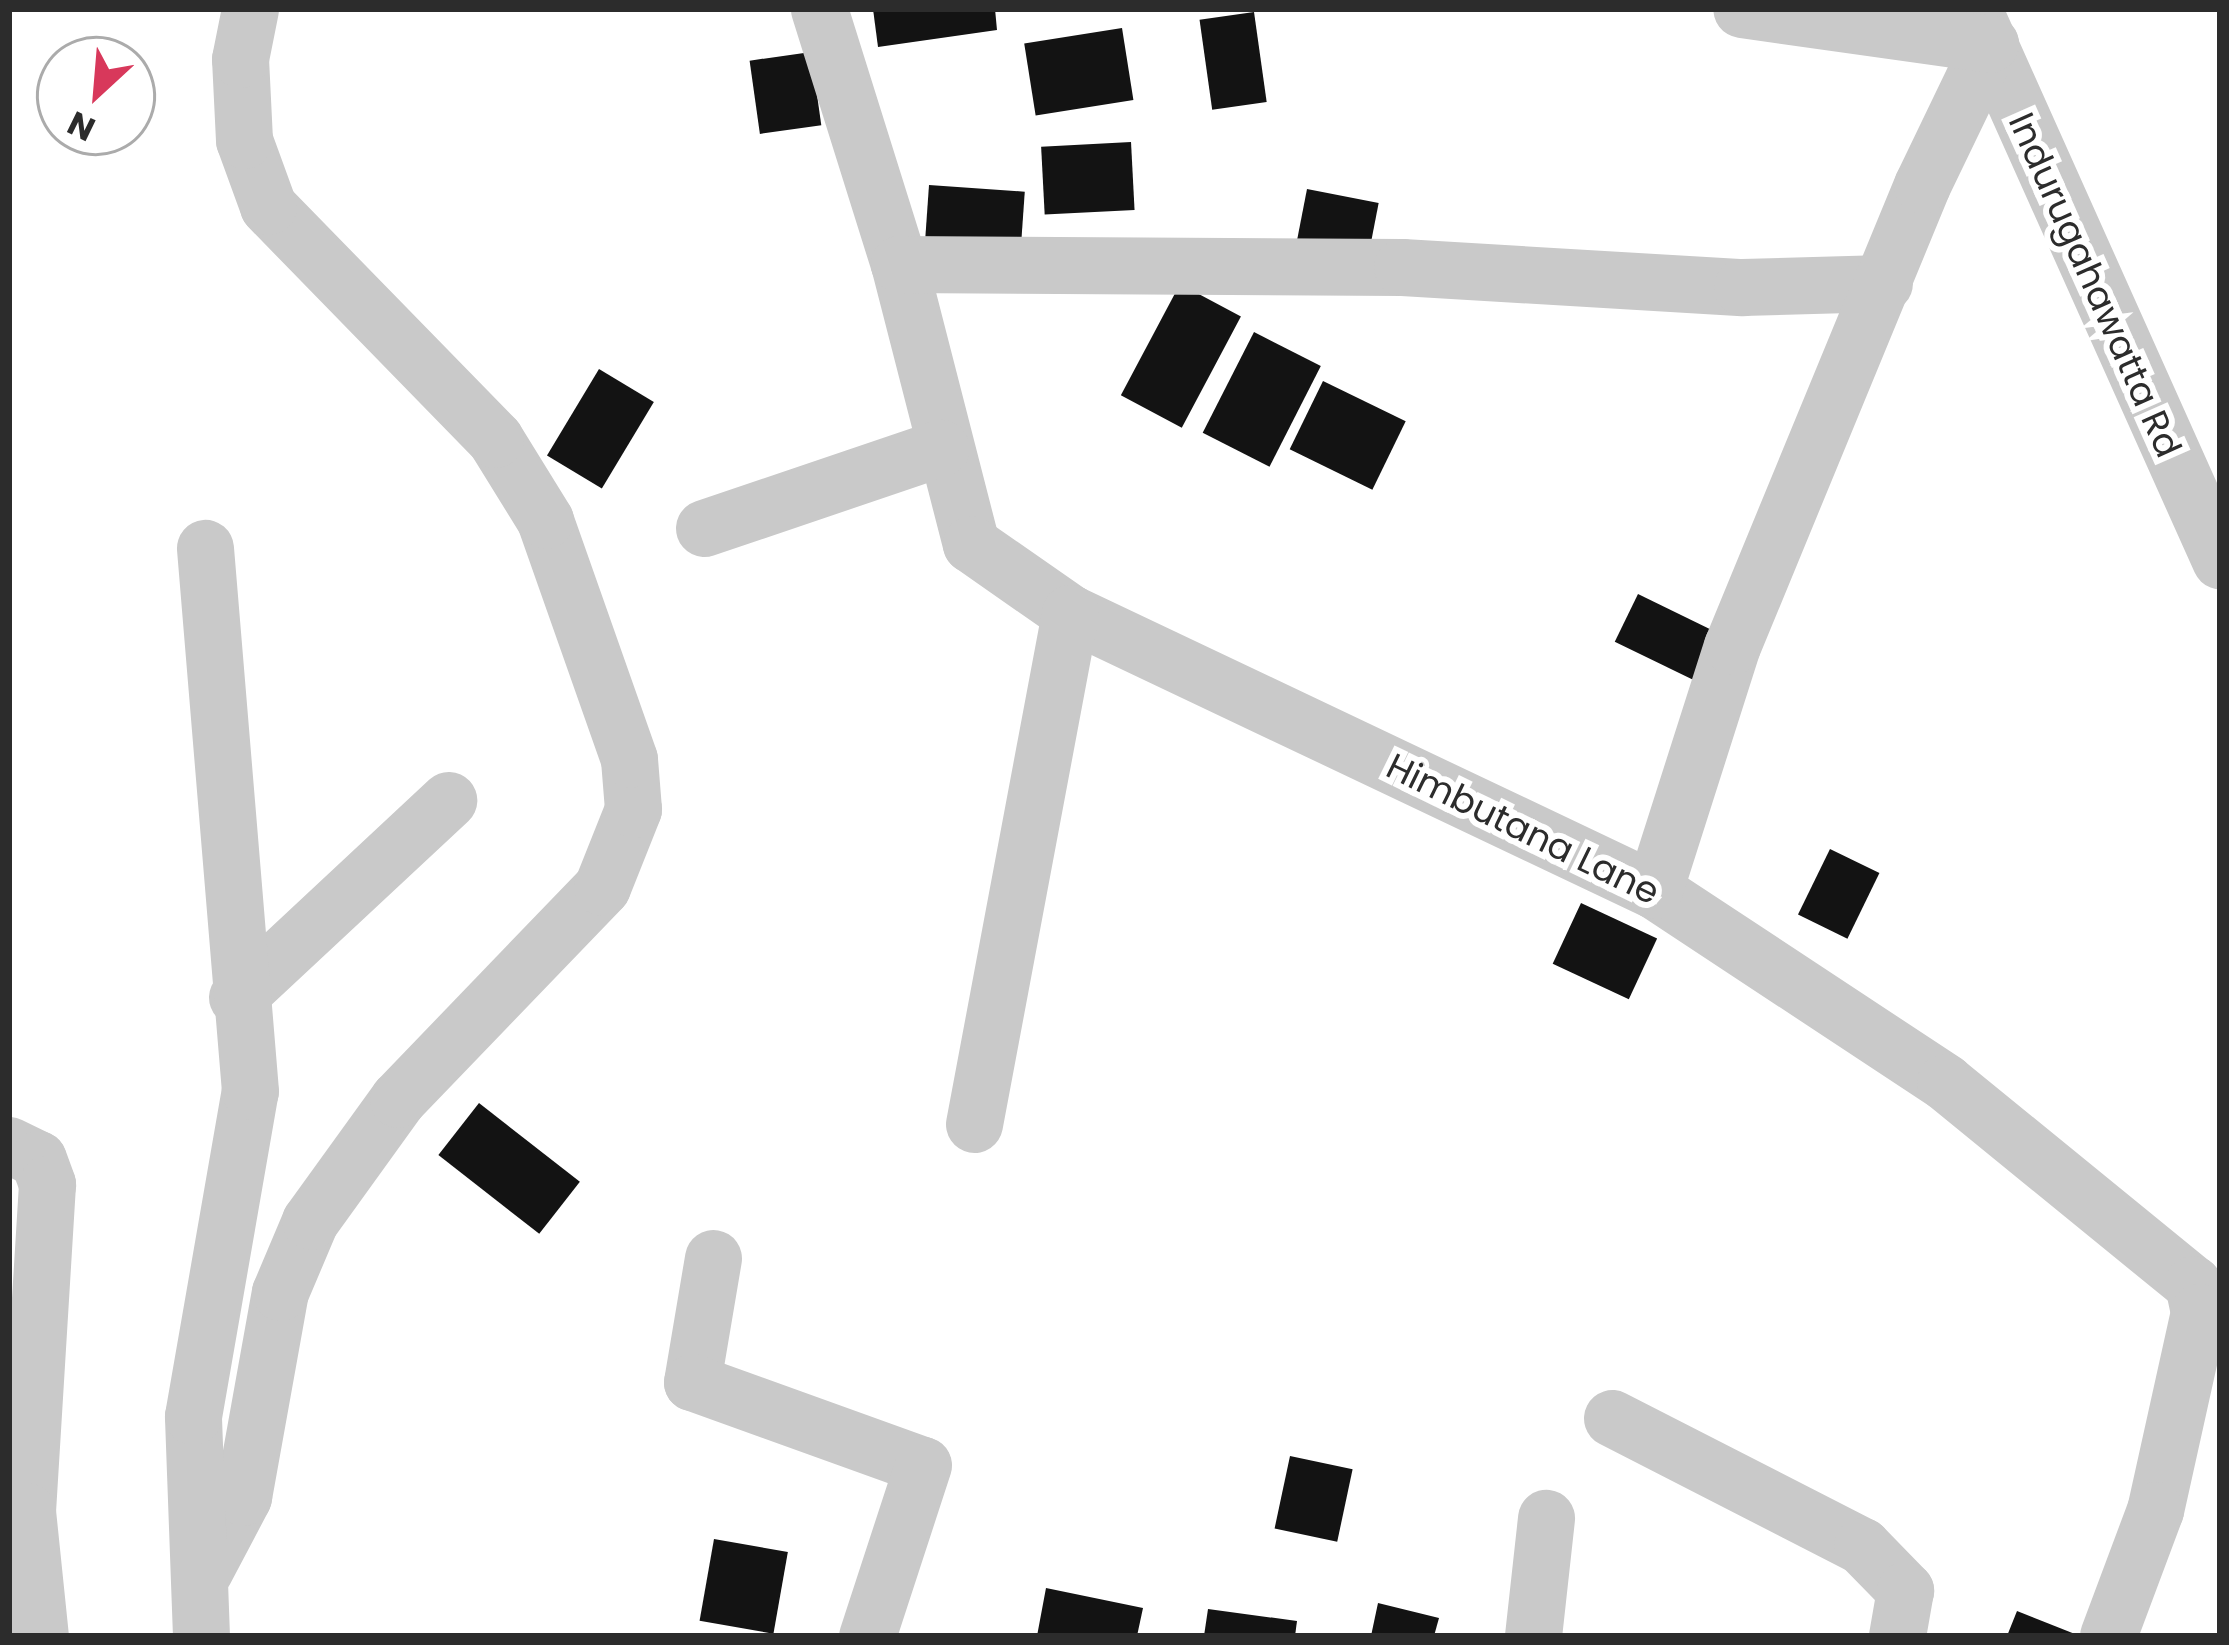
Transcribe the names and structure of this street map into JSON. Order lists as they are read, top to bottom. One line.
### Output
{"streets":{"street":["Indurugahawatta Rd","Himbutana Lane"]},"north":"bottom left"}
